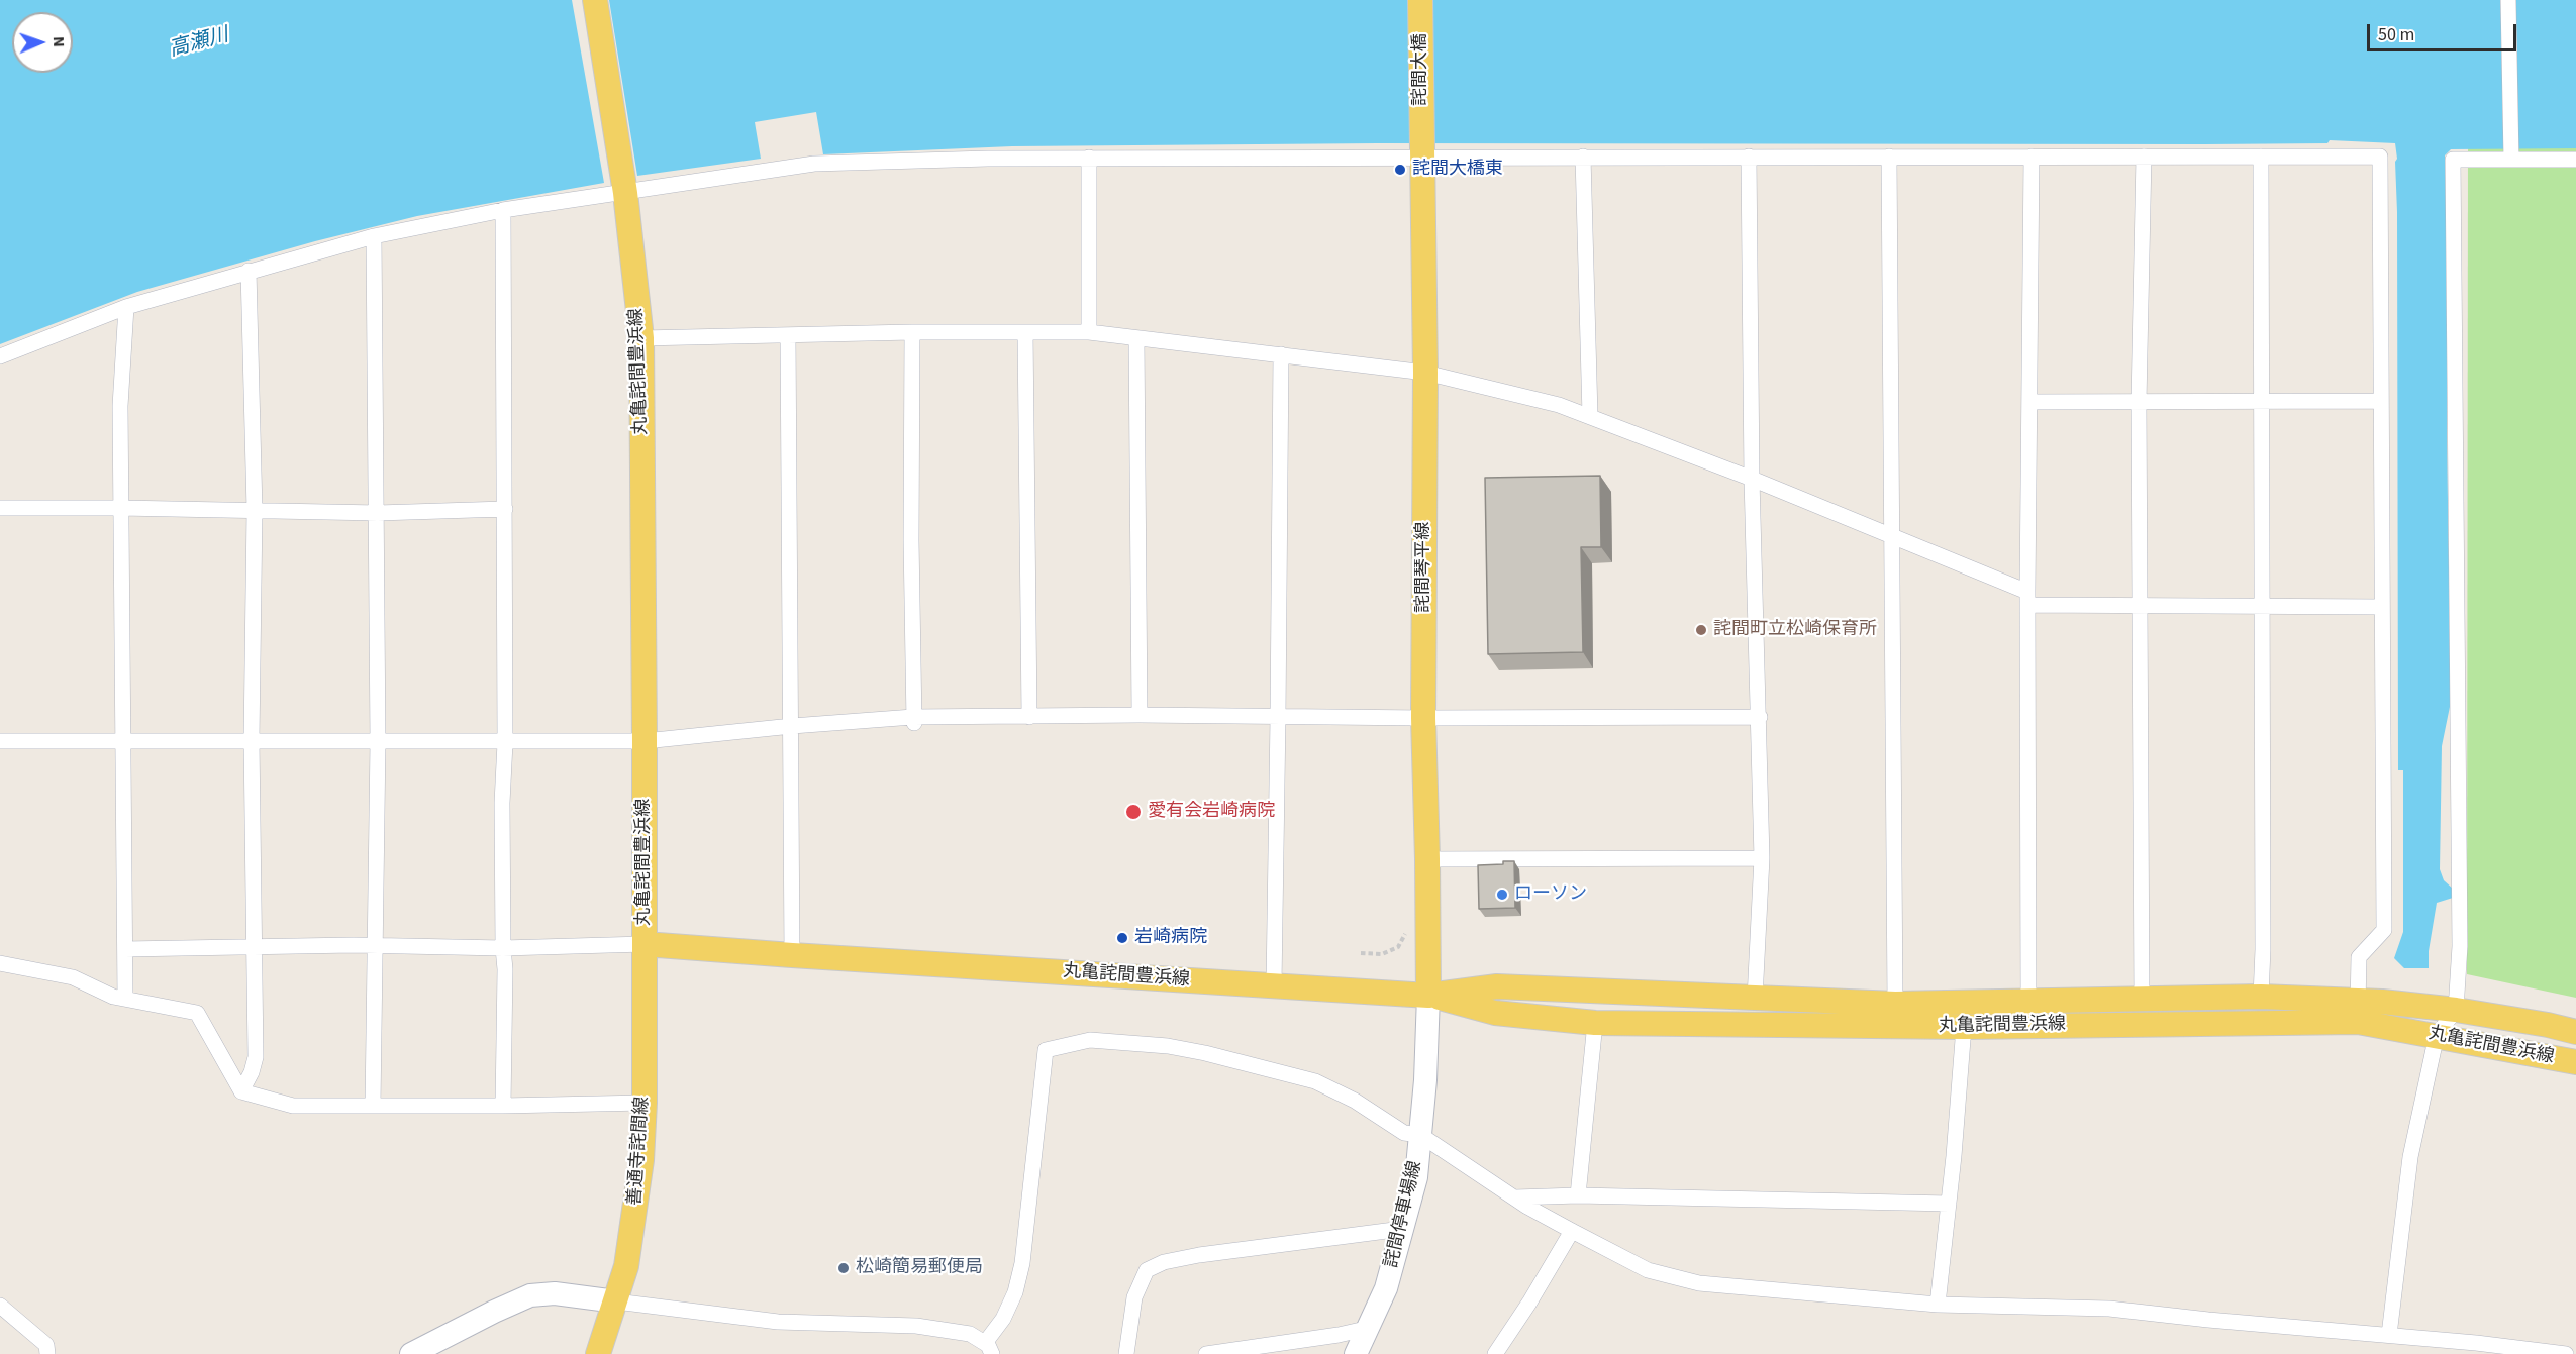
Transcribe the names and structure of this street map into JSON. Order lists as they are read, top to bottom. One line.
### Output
{"streets":{"main road":["詫間大橋","丸亀詫間豊浜線","詫間琴平線","善通寺詫間線","詫間停車場線"]},"crossings":[["詫間大橋","詫間琴平線"],["丸亀詫間豊浜線","詫間琴平線"],["丸亀詫間豊浜線","善通寺詫間線"],["丸亀詫間豊浜線","詫間停車場線"],["詫間琴平線","詫間停車場線"]],"water":["高瀬川"],"places":["詫間大橋東","詫間町立松崎保育所","愛有会岩崎病院","ローソン","岩崎病院","松崎簡易郵便局"],"scale_bar":"50 m","north":"right"}
